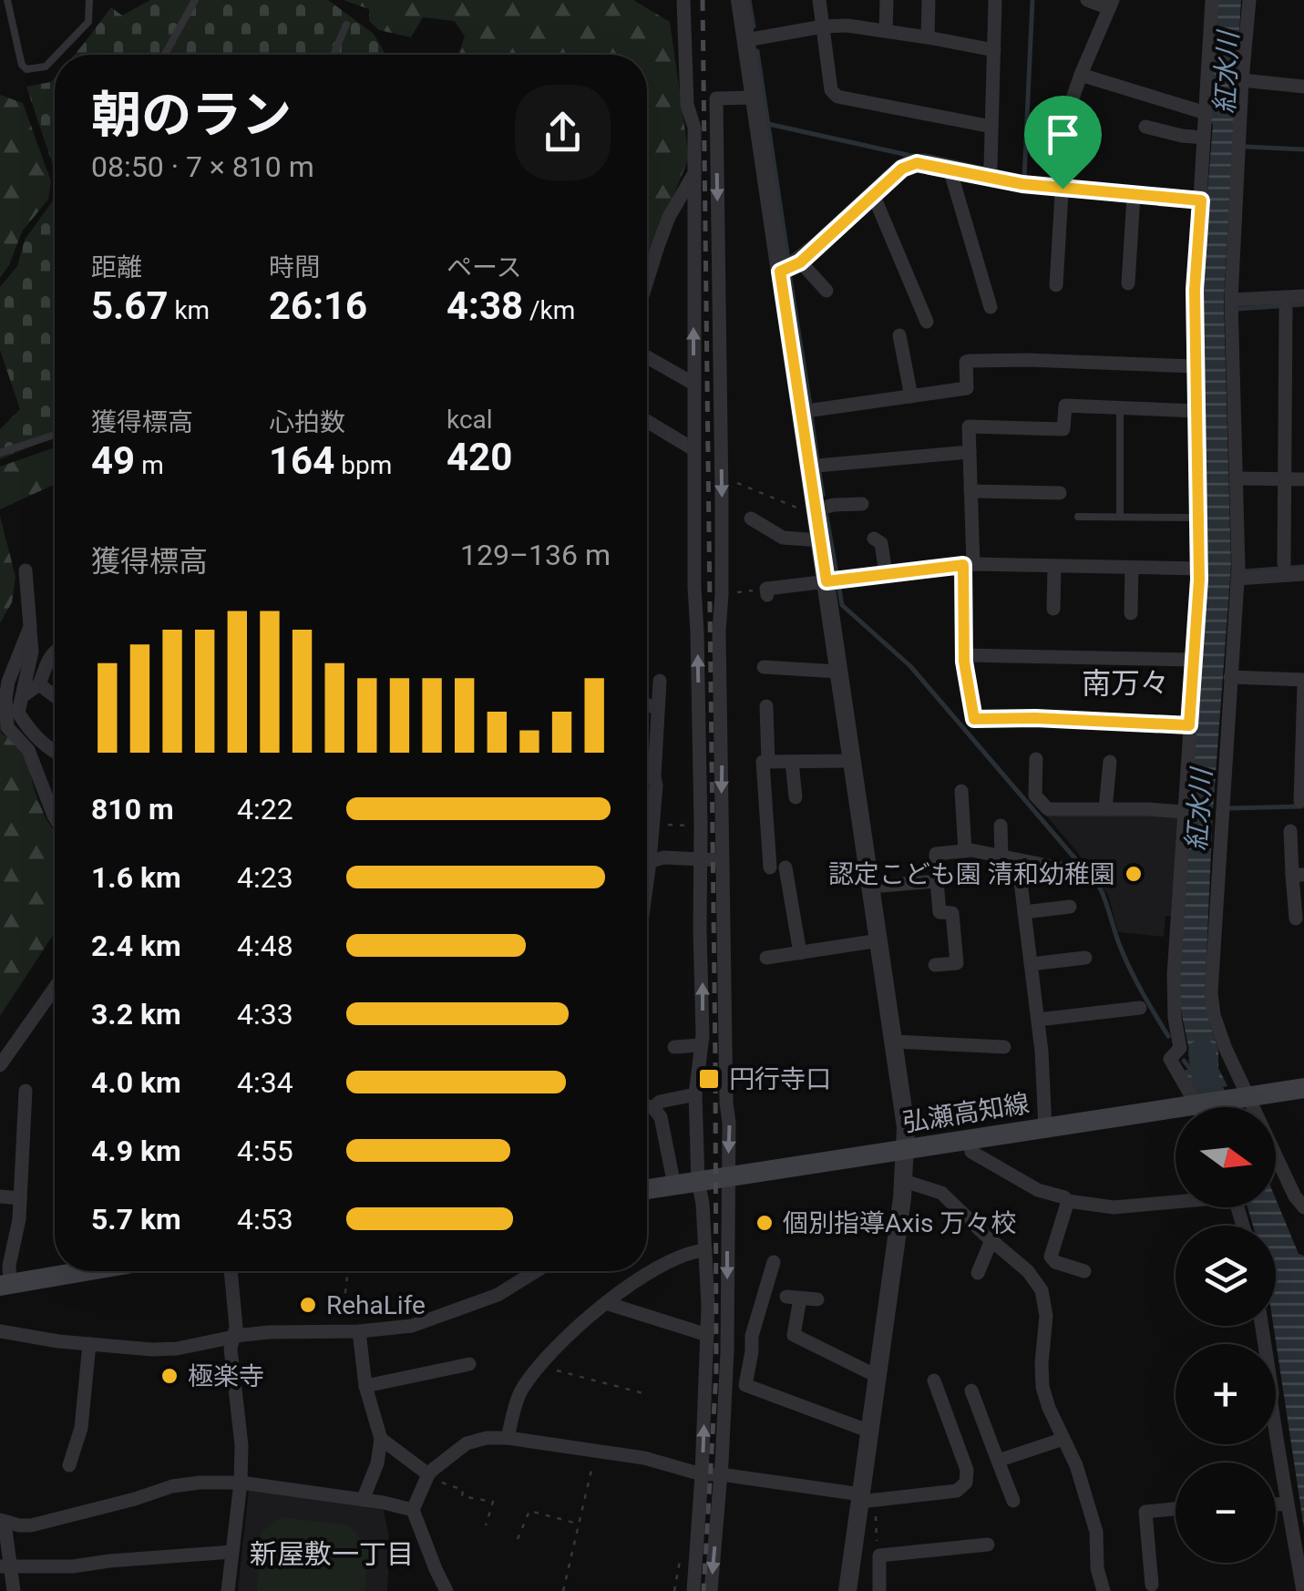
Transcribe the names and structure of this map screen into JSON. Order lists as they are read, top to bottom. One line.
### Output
{"streets":{"main road":["弘瀬高知線"]},"districts":["南万々","新屋敷一丁目"],"water":["紅水川"],"places":{"other":["認定こども園 清和幼稚園","個別指導Axis 万々校","RehaLife","極楽寺"],"transit":["円行寺口"]},"north":"right","page":{"heading":["朝のラン","08:50 · 7 × 810 m"],"stats":[["距離","5.67 km"],["時間","26:16"],["ペース","4:38 /km"],["獲得標高","49 m"],["心拍数","164 bpm"],["kcal","420"]],"chart":["獲得標高","129–136 m"],"list":[{"name":"810 m","note":"4:22"},{"name":"1.6 km","note":"4:23"},{"name":"2.4 km","note":"4:48"},{"name":"3.2 km","note":"4:33"},{"name":"4.0 km","note":"4:34"},{"name":"4.9 km","note":"4:55"},{"name":"5.7 km","note":"4:53"}],"map_buttons":["+","−"]}}
